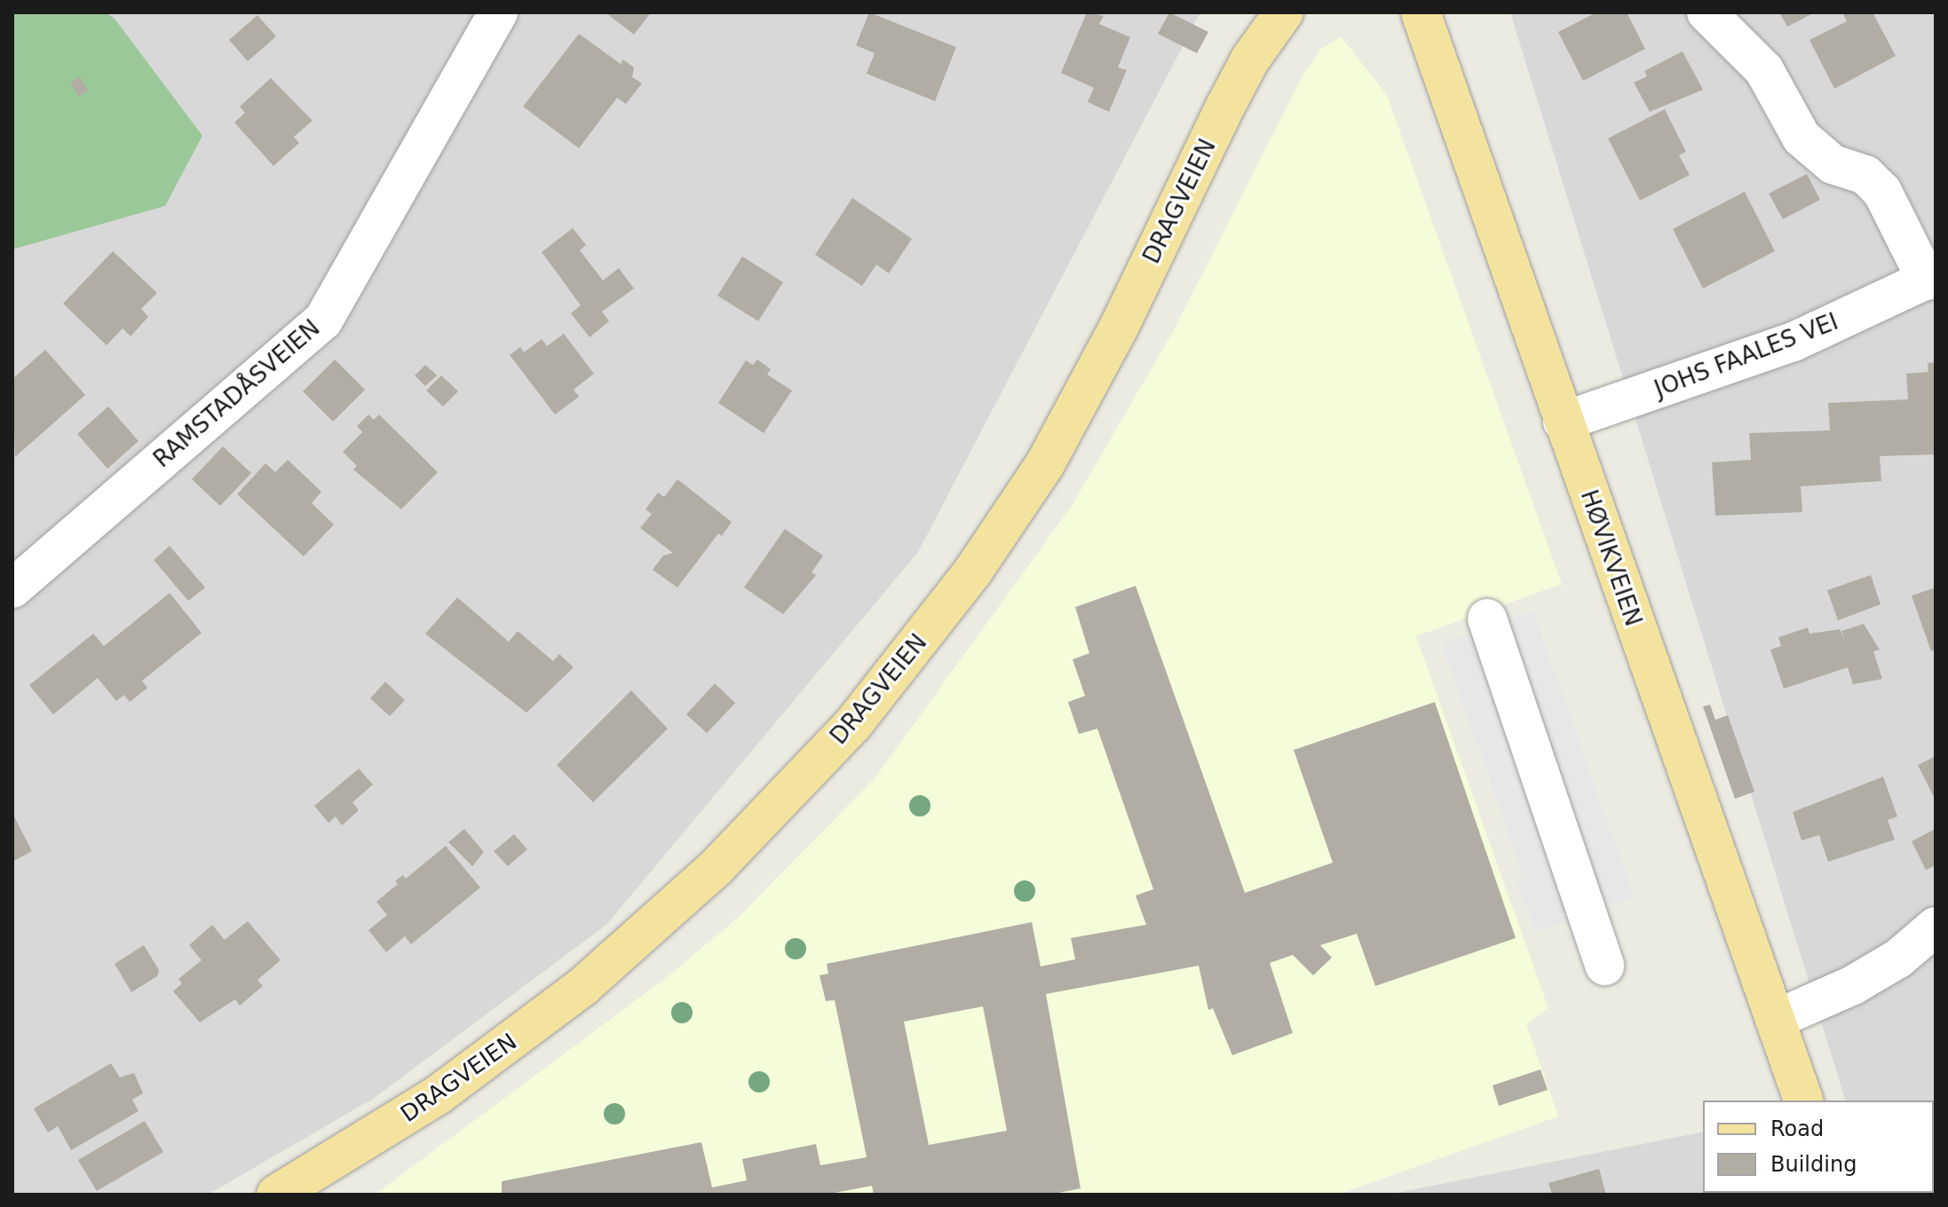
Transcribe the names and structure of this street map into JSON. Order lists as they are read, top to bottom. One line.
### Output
{"streets":{"main road":["DRAGVEIEN","HØVIKVEIEN"],"street":["JOHS FAALES VEI","RAMSTADÅSVEIEN"]},"crossings":[["JOHS FAALES VEI","HØVIKVEIEN"]],"legend":["Road","Building"]}
